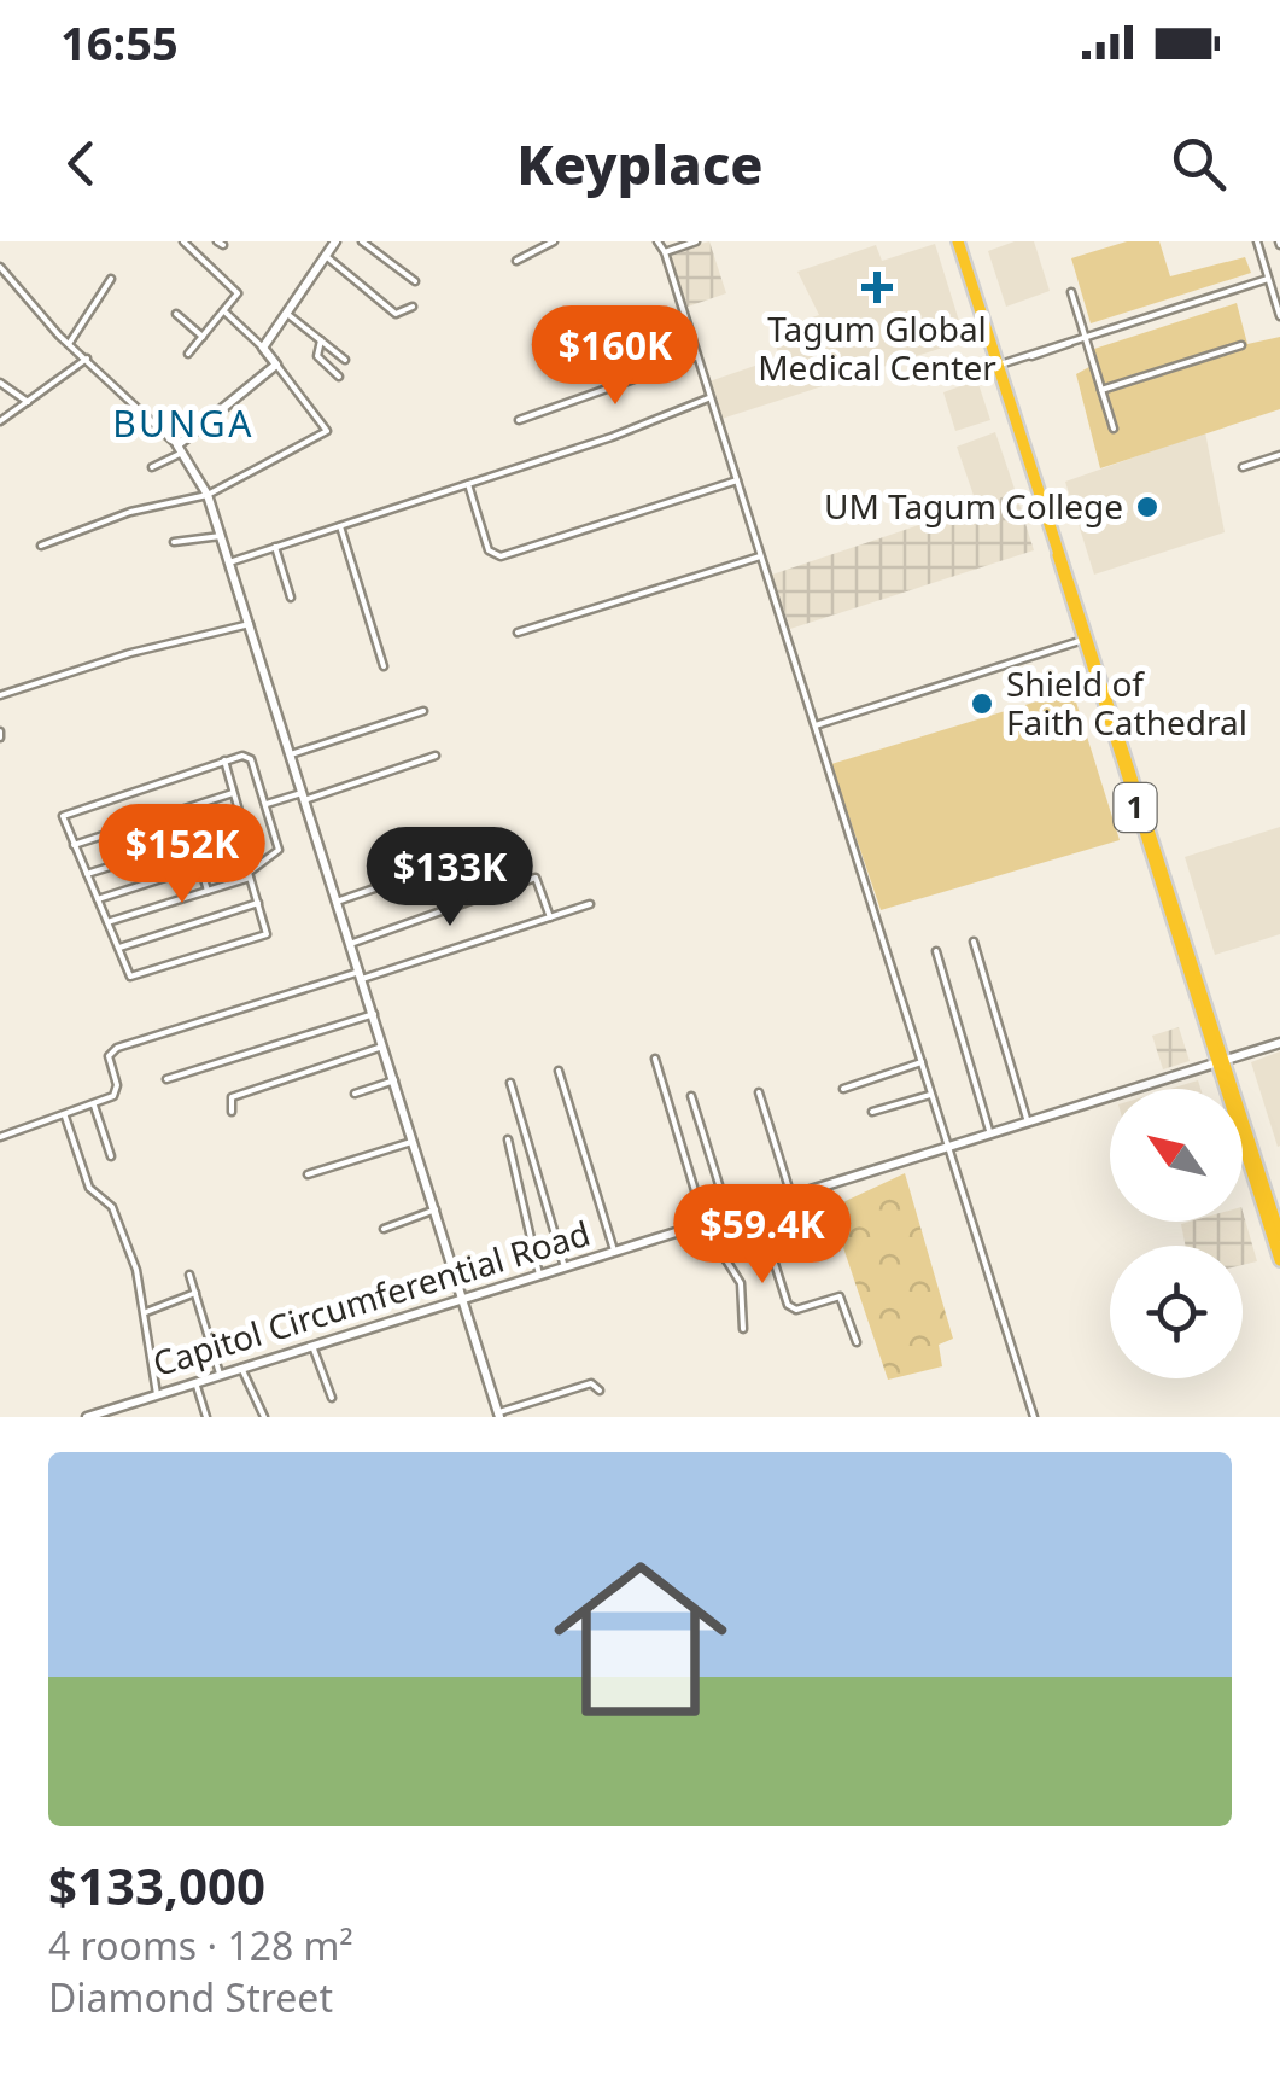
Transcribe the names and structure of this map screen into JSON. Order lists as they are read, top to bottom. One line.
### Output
{"streets":{"highway":["1"],"street":["Capitol Circumferential Road"]},"crossings":[["1","Capitol Circumferential Road"]],"districts":["BUNGA"],"places":{"health":["Tagum Global Medical Center"],"other":["UM Tagum College","Shield of Faith Cathedral"]},"north":"top left","page":{"status":"16:55","header":"Keyplace","price":["$160K","$152K","$133K","$59.4K"],"list":[{"name":"$133,000","note":"4 rooms · 128 m² · Diamond Street"}]}}
